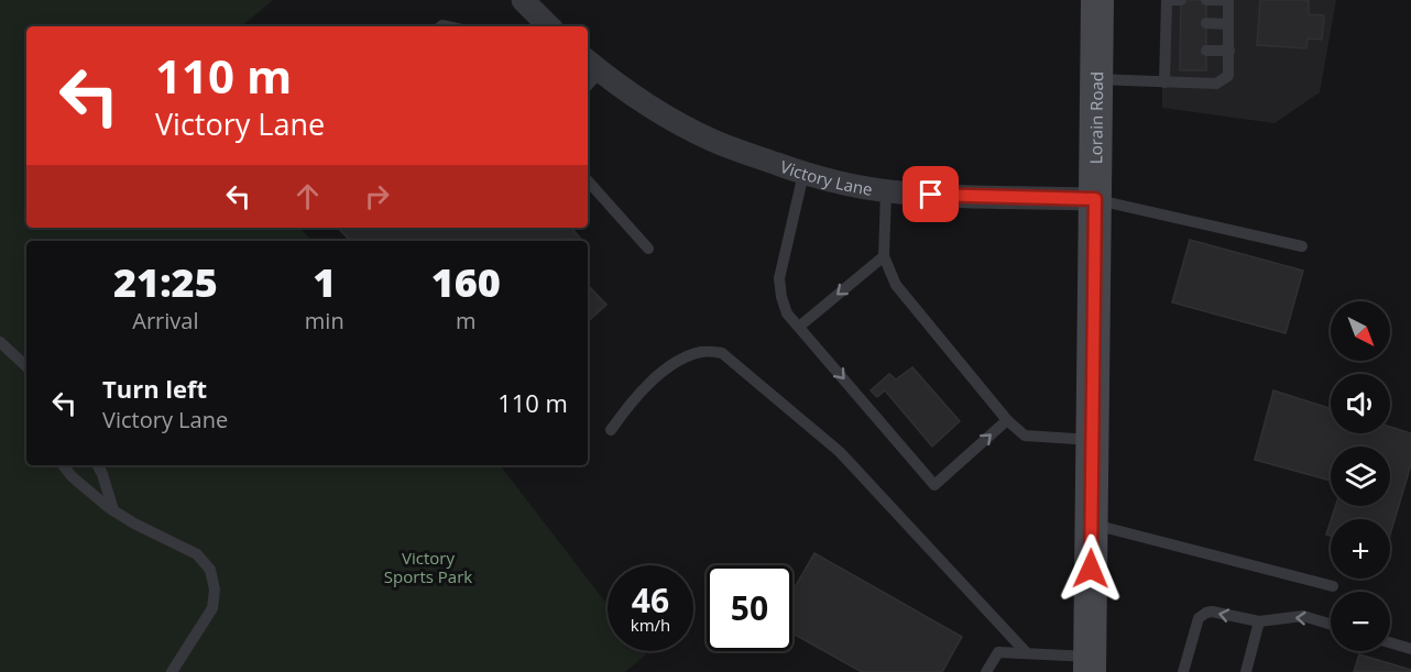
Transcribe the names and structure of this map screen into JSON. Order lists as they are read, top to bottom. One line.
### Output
{"streets":{"main road":["Lorain Road"],"street":["Victory Lane"]},"crossings":[["Lorain Road","Victory Lane"]],"parks":["Victory Sports Park"],"north":"bottom right","page":{"turn":["110 m","Victory Lane"],"eta":["21:25","Arrival","1","min","160","m"],"map_buttons":["+","−"],"list":[{"name":"Turn left","note":"Victory Lane","value":"110 m"}],"speed":"46 km/h","limit":"50"}}
